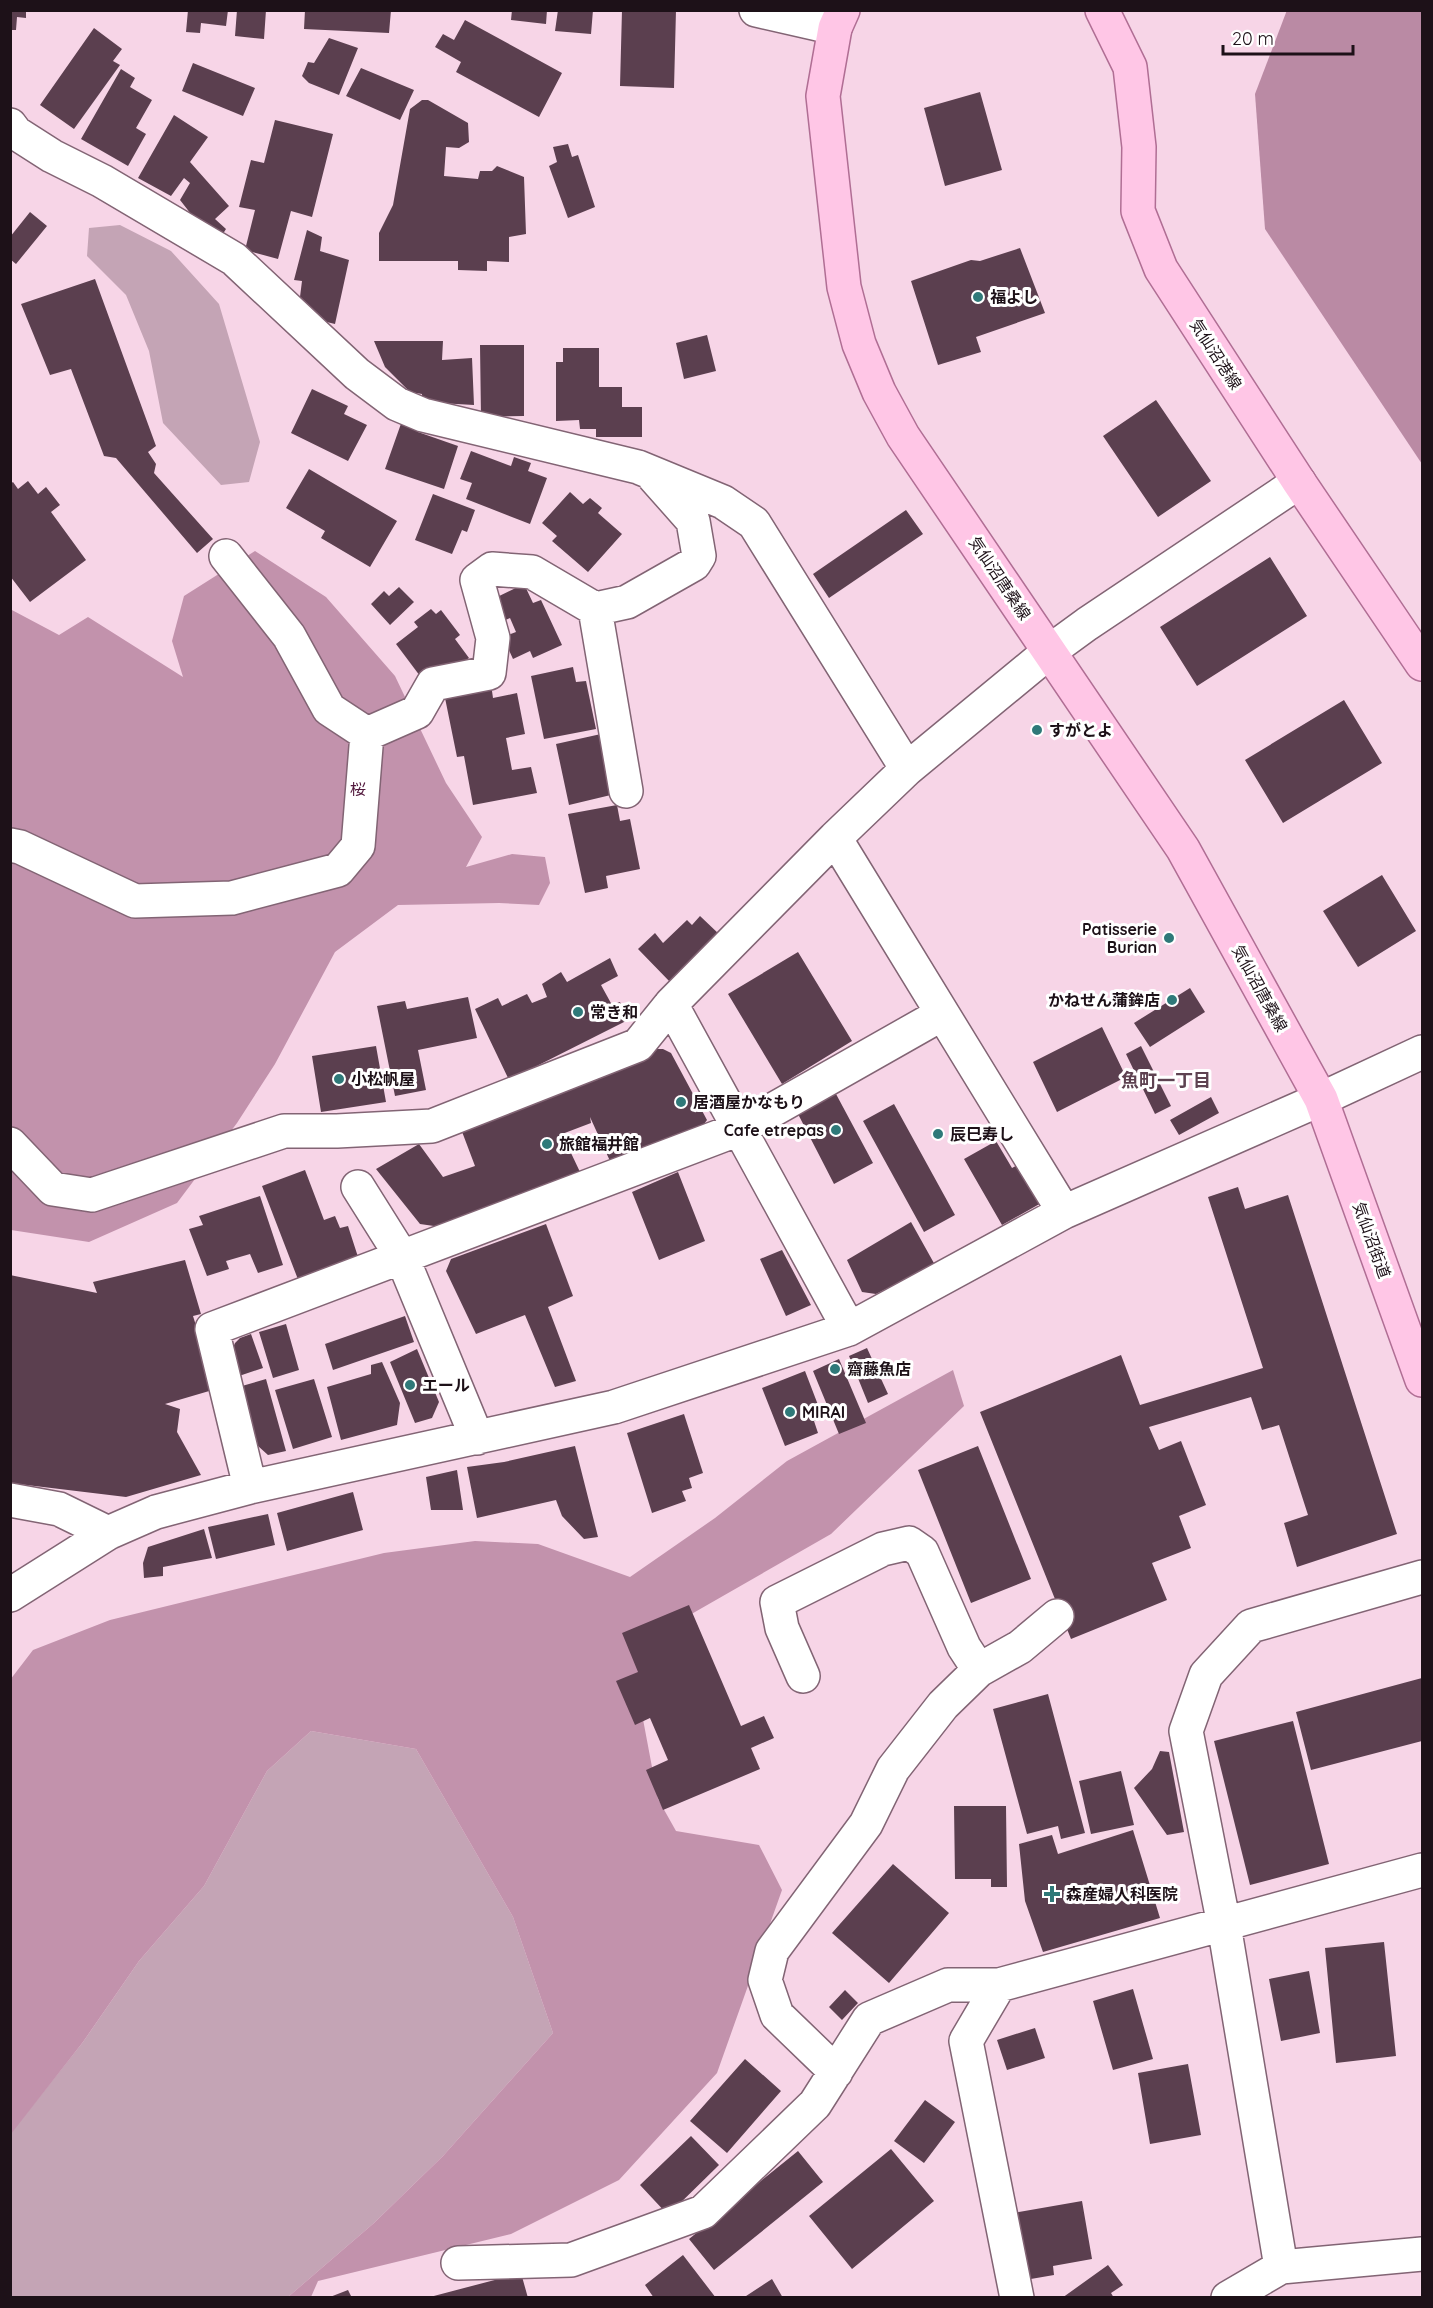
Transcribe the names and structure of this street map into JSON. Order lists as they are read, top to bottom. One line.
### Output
{"streets":{"main road":["気仙沼港線","気仙沼唐桑線","気仙沼街道"]},"crossings":[["気仙沼唐桑線","気仙沼街道"]],"districts":["魚町一丁目"],"parks":["桜"],"places":{"other":["福よし","すがとよ","Patisserie Burian","かねせん蒲鉾店","常き和","小松帆屋","居酒屋かなもり","Cafe etrepas","辰巳寿し","旅館福井館","齋藤魚店","エール","MIRAI"],"health":["森産婦人科医院"]},"scale_bar":"20 m"}
